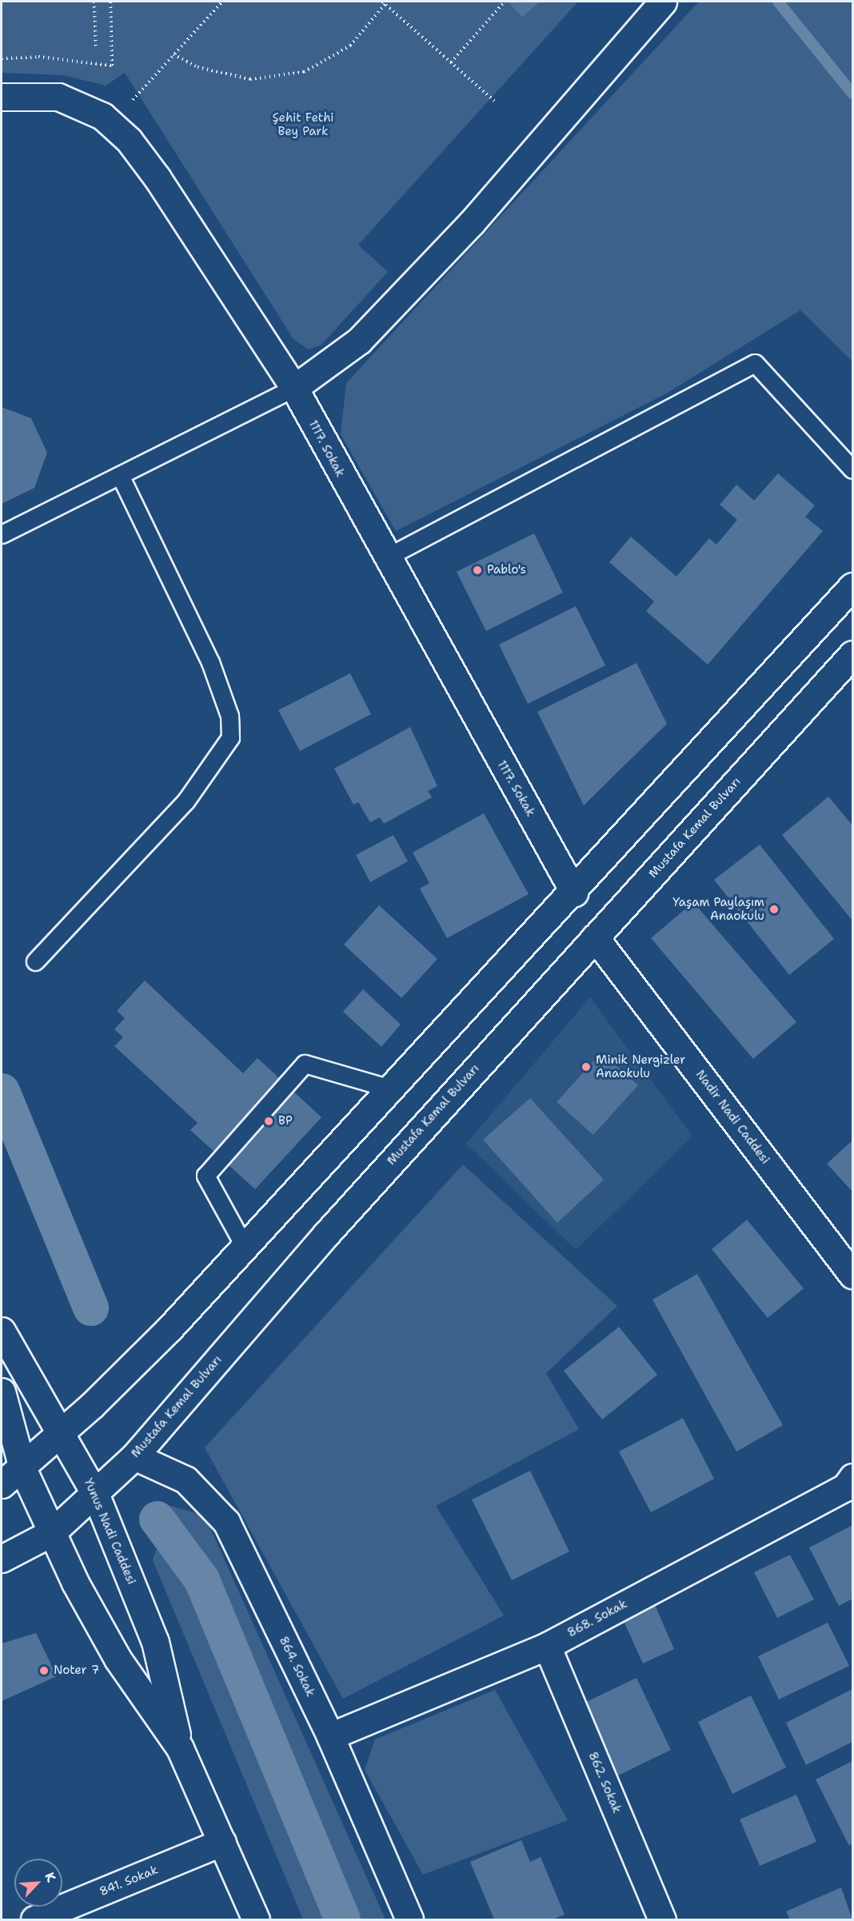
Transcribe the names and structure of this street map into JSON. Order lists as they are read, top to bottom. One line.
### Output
{"streets":{"street":["1117. Sokak","Mustafa Kemal Bulvarı","Nadir Nadi Caddesi","Yunus Nadi Caddesi","868. Sokak","864. Sokak","862. Sokak","841. Sokak"]},"crossings":[["Mustafa Kemal Bulvarı","Nadir Nadi Caddesi"],["Mustafa Kemal Bulvarı","Yunus Nadi Caddesi"],["Mustafa Kemal Bulvarı","864. Sokak"],["Yunus Nadi Caddesi","841. Sokak"],["868. Sokak","864. Sokak"],["868. Sokak","862. Sokak"]],"parks":["Şehit Fethi Bey Park"],"places":["Pablo's","Yaşam Paylaşım Anaokulu","Minik Nergizler Anaokulu","BP","Noter 7"],"north":"top right"}
